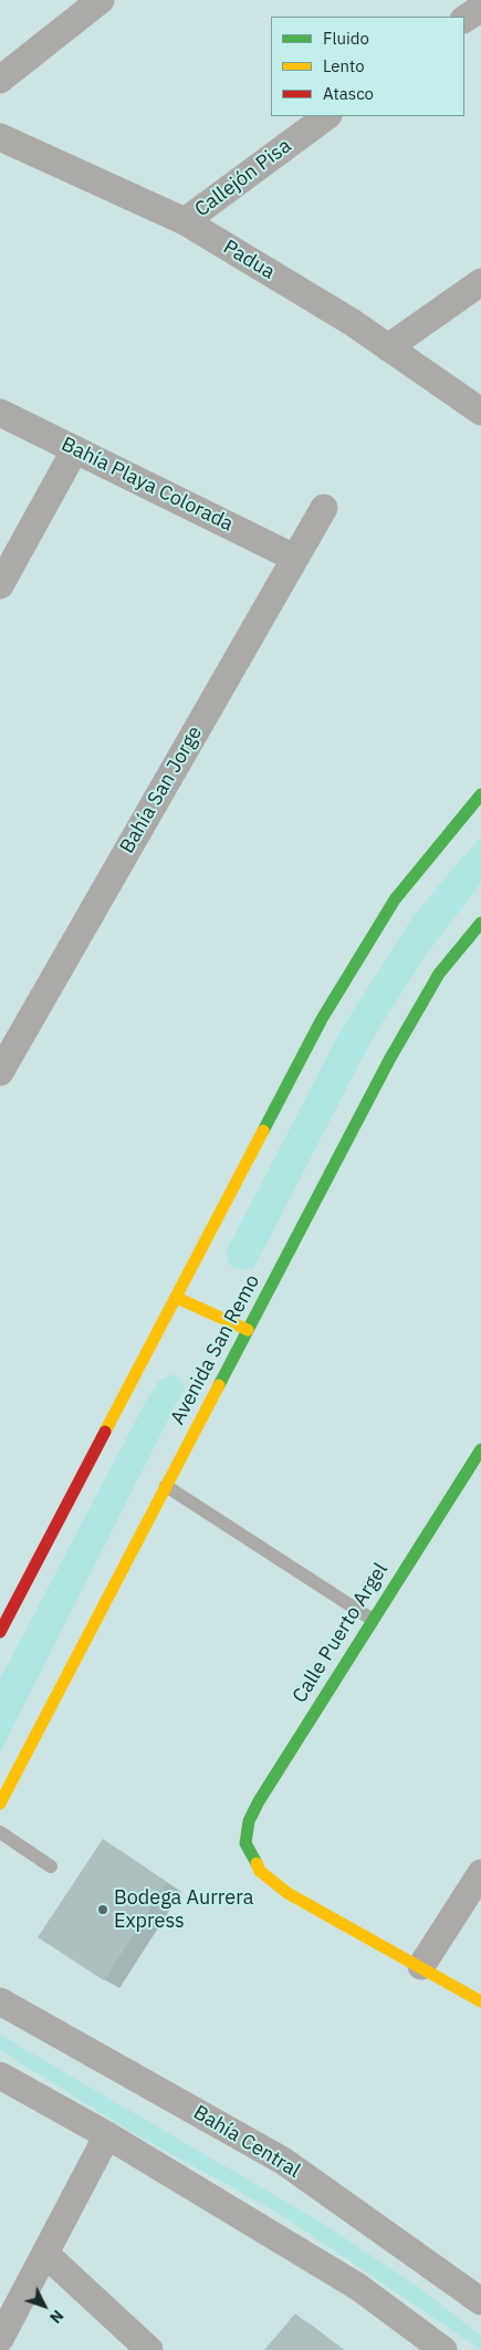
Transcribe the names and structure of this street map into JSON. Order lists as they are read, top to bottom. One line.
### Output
{"streets":{"street":["Callejón Pisa","Padua","Bahía Playa Colorada","Bahía San Jorge","Avenida San Remo","Calle Puerto Argel","Bahía Central"]},"crossings":[["Callejón Pisa","Padua"],["Bahía Playa Colorada","Bahía San Jorge"]],"places":["Bodega Aurrera Express"],"legend":["Fluido","Lento","Atasco"],"north":"bottom right"}
